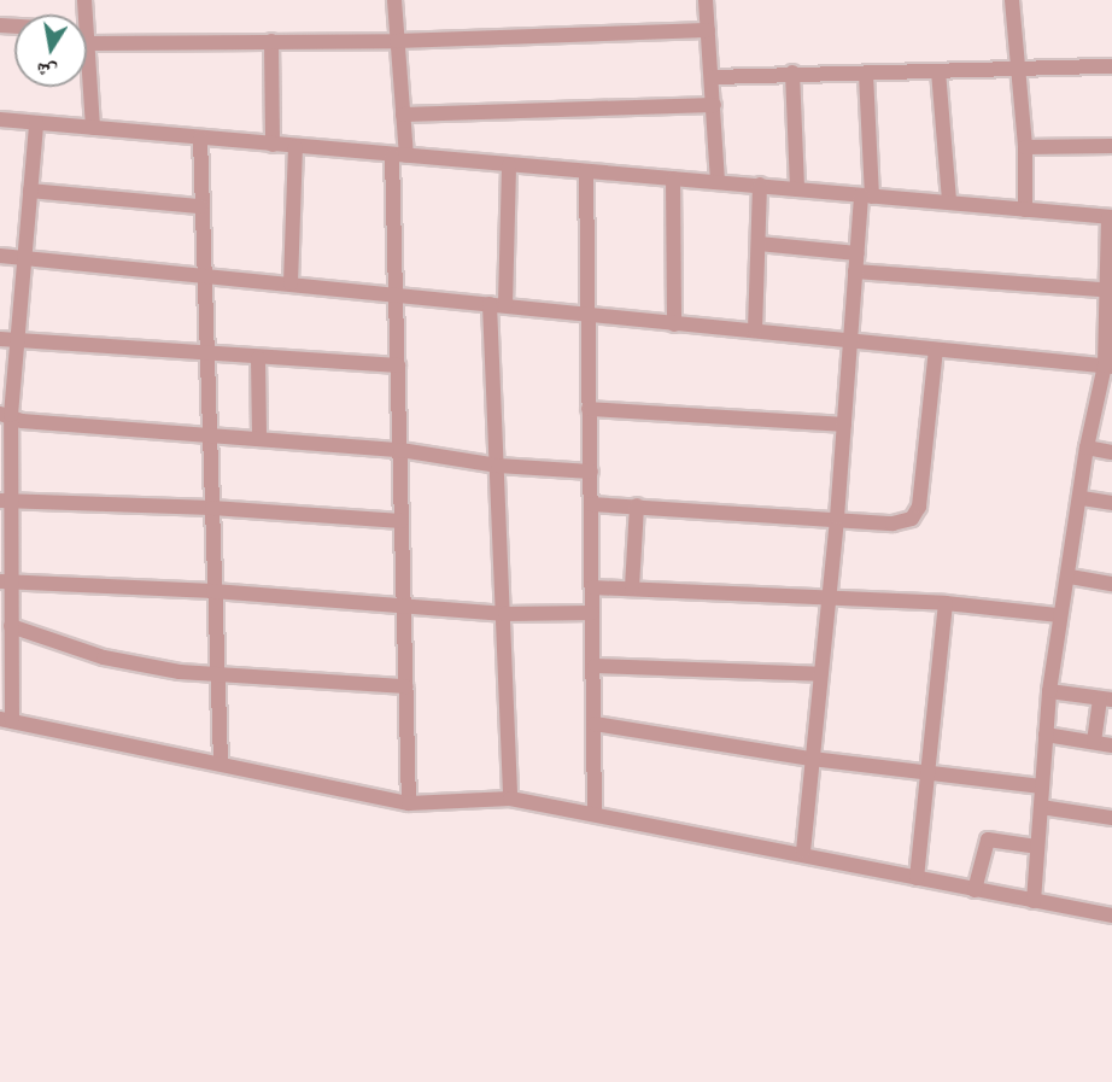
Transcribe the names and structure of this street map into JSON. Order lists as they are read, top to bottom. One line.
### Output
{"north":"bottom"}
